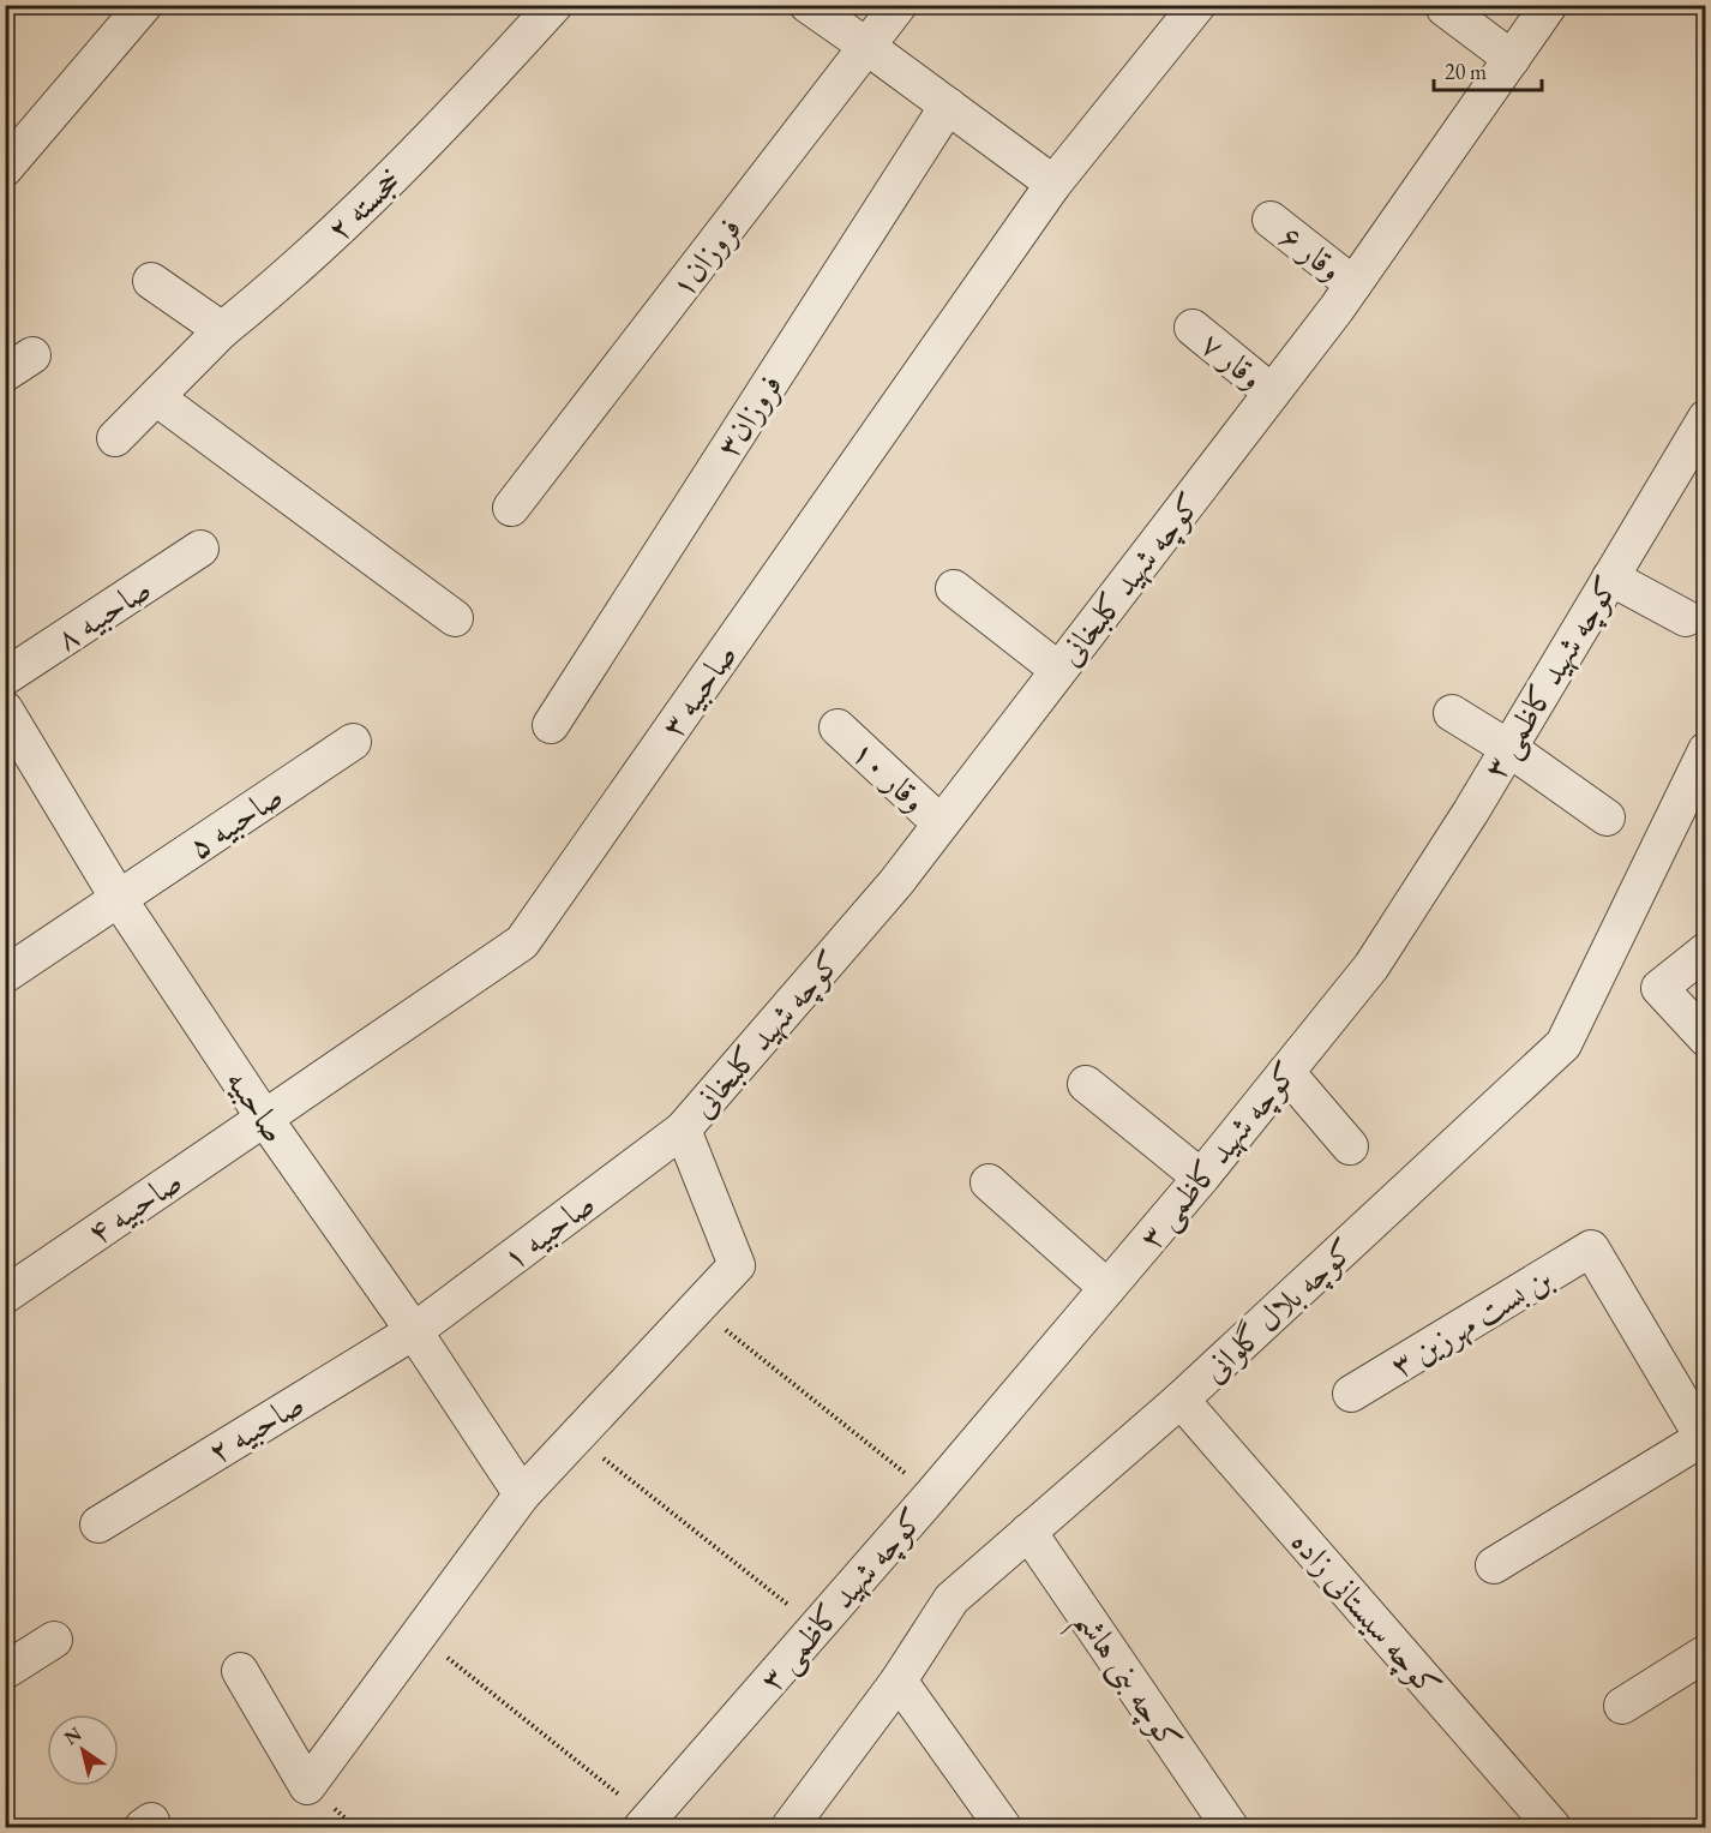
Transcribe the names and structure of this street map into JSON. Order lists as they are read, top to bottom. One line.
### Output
{"streets":{"street":["خجسته ۲","وقار ۶","فروزان۱","وقار ۷","فروزان۳","کوچه شهید کلبخانی","صاحبیه ۸","کوچه شهید کاظمی ۳","صاحبیه ۳","وقار ۱۰","صاحبیه ۵","صاحبیه","صاحبیه ۴","صاحبیه ۱","کوچه بلال گلوانی","بن بست مهرزین ۳","صاحبیه ۲","کوچه سیستانی زاده","کوچه بنی هاشم"]},"crossings":[["وقار ۶","کوچه شهید کلبخانی"],["وقار ۷","کوچه شهید کلبخانی"],["کوچه شهید کلبخانی","وقار ۱۰"],["کوچه شهید کلبخانی","صاحبیه ۱"],["صاحبیه ۳","صاحبیه"],["صاحبیه ۳","صاحبیه ۴"],["صاحبیه ۵","صاحبیه"],["صاحبیه","صاحبیه ۴"],["صاحبیه","صاحبیه ۱"],["صاحبیه","صاحبیه ۲"],["صاحبیه ۱","صاحبیه ۲"],["کوچه بلال گلوانی","کوچه سیستانی زاده"],["کوچه بلال گلوانی","کوچه بنی هاشم"]],"scale_bar":"20 m","north":"top left"}
